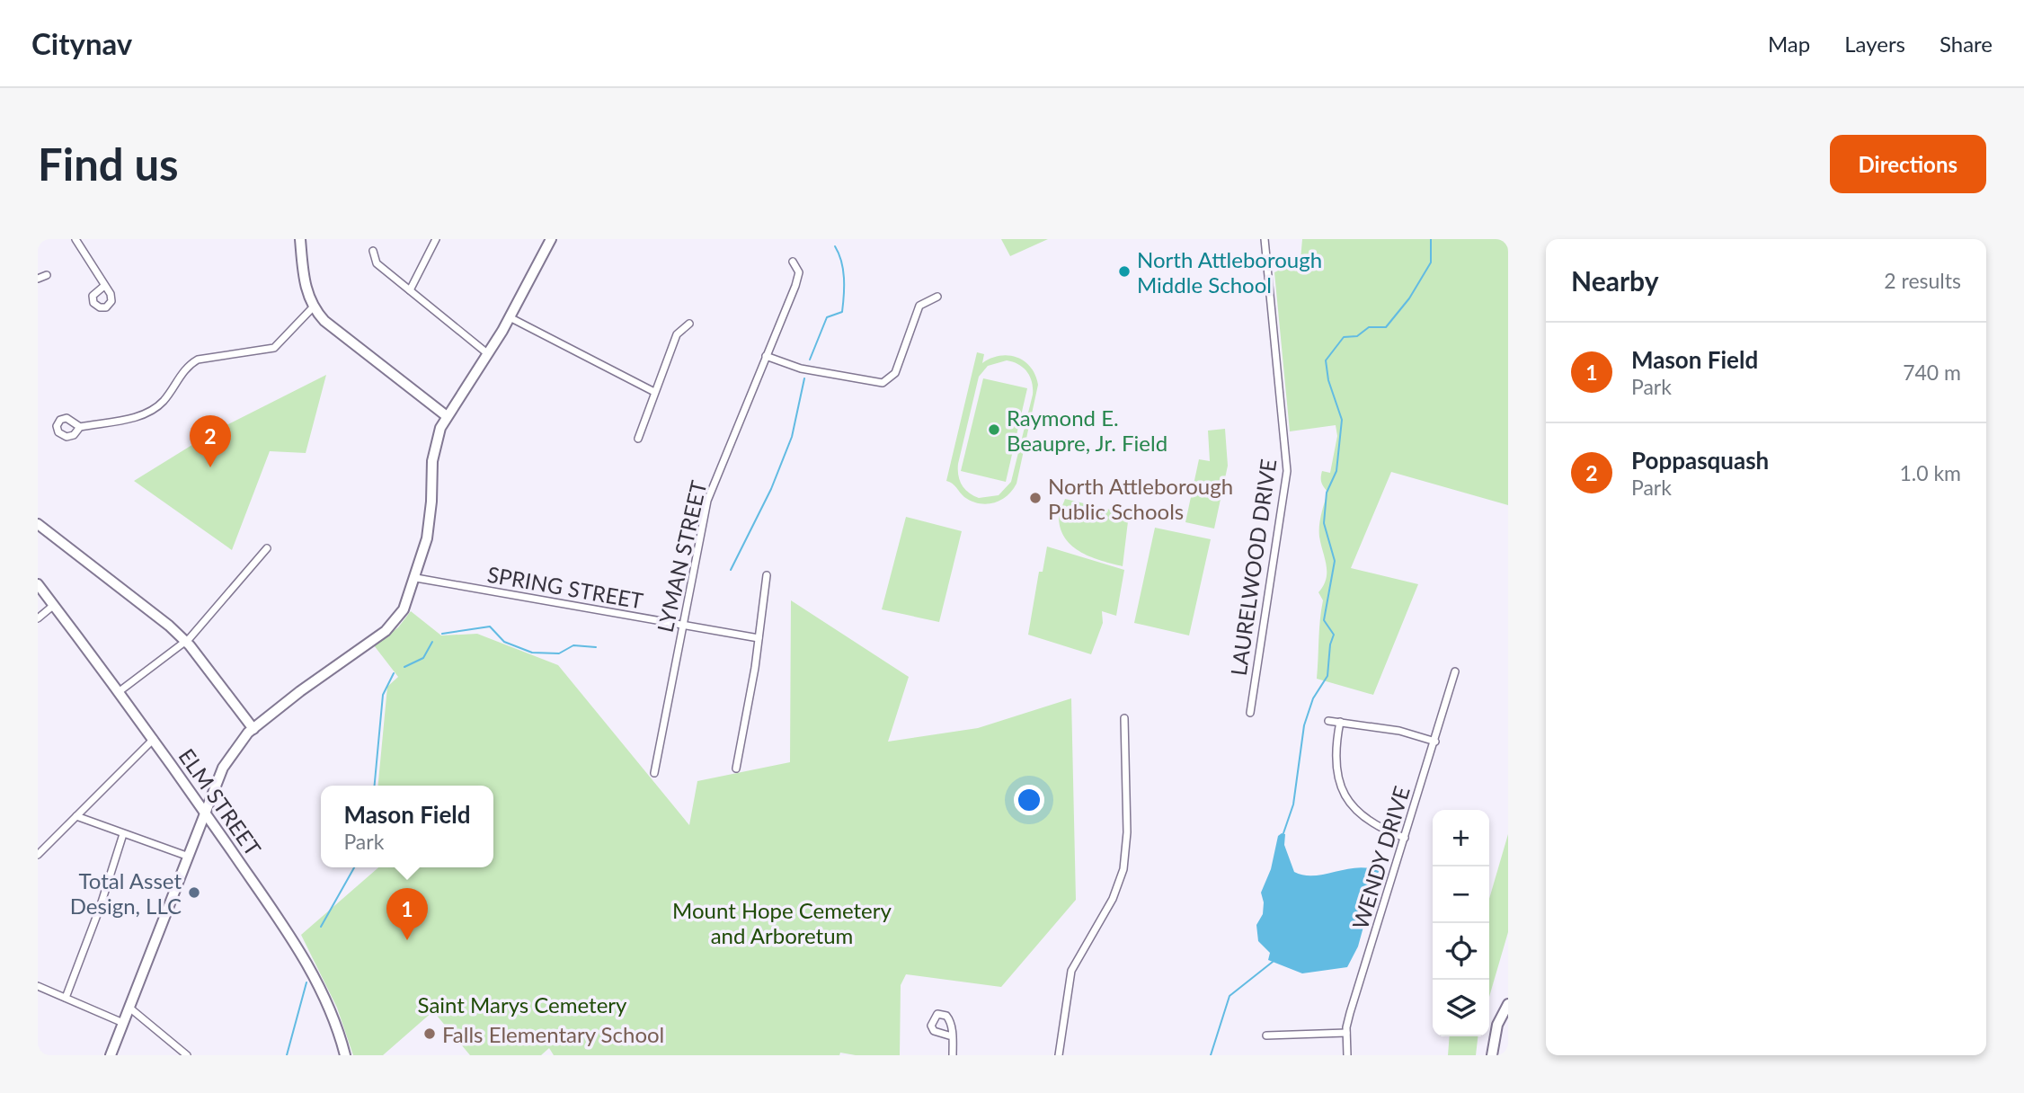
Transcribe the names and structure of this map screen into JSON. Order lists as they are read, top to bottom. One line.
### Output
{"streets":{"street":["LYMAN STREET","LAURELWOOD DRIVE","SPRING STREET","ELM STREET","WENDY DRIVE"]},"crossings":[["LYMAN STREET","SPRING STREET"]],"parks":["Mount Hope Cemetery and Arboretum","Saint Marys Cemetery"],"places":["North Attleborough Middle School","Raymond E. Beaupre, Jr. Field","North Attleborough Public Schools","Total Asset Design, LLC","Falls Elementary School"],"page":{"header":"Citynav","nav":["Map","Layers","Share"],"buttons":"Directions","title":"Find us","heading":["Nearby","2 results"],"list":[{"mark":"1","name":"Mason Field","note":"Park","value":"740 m"},{"mark":"2","name":"Poppasquash","note":"Park","value":"1.0 km"}],"pins":["2","1"],"popup":["Mason Field","Park"],"map_buttons":["+","−"]}}
